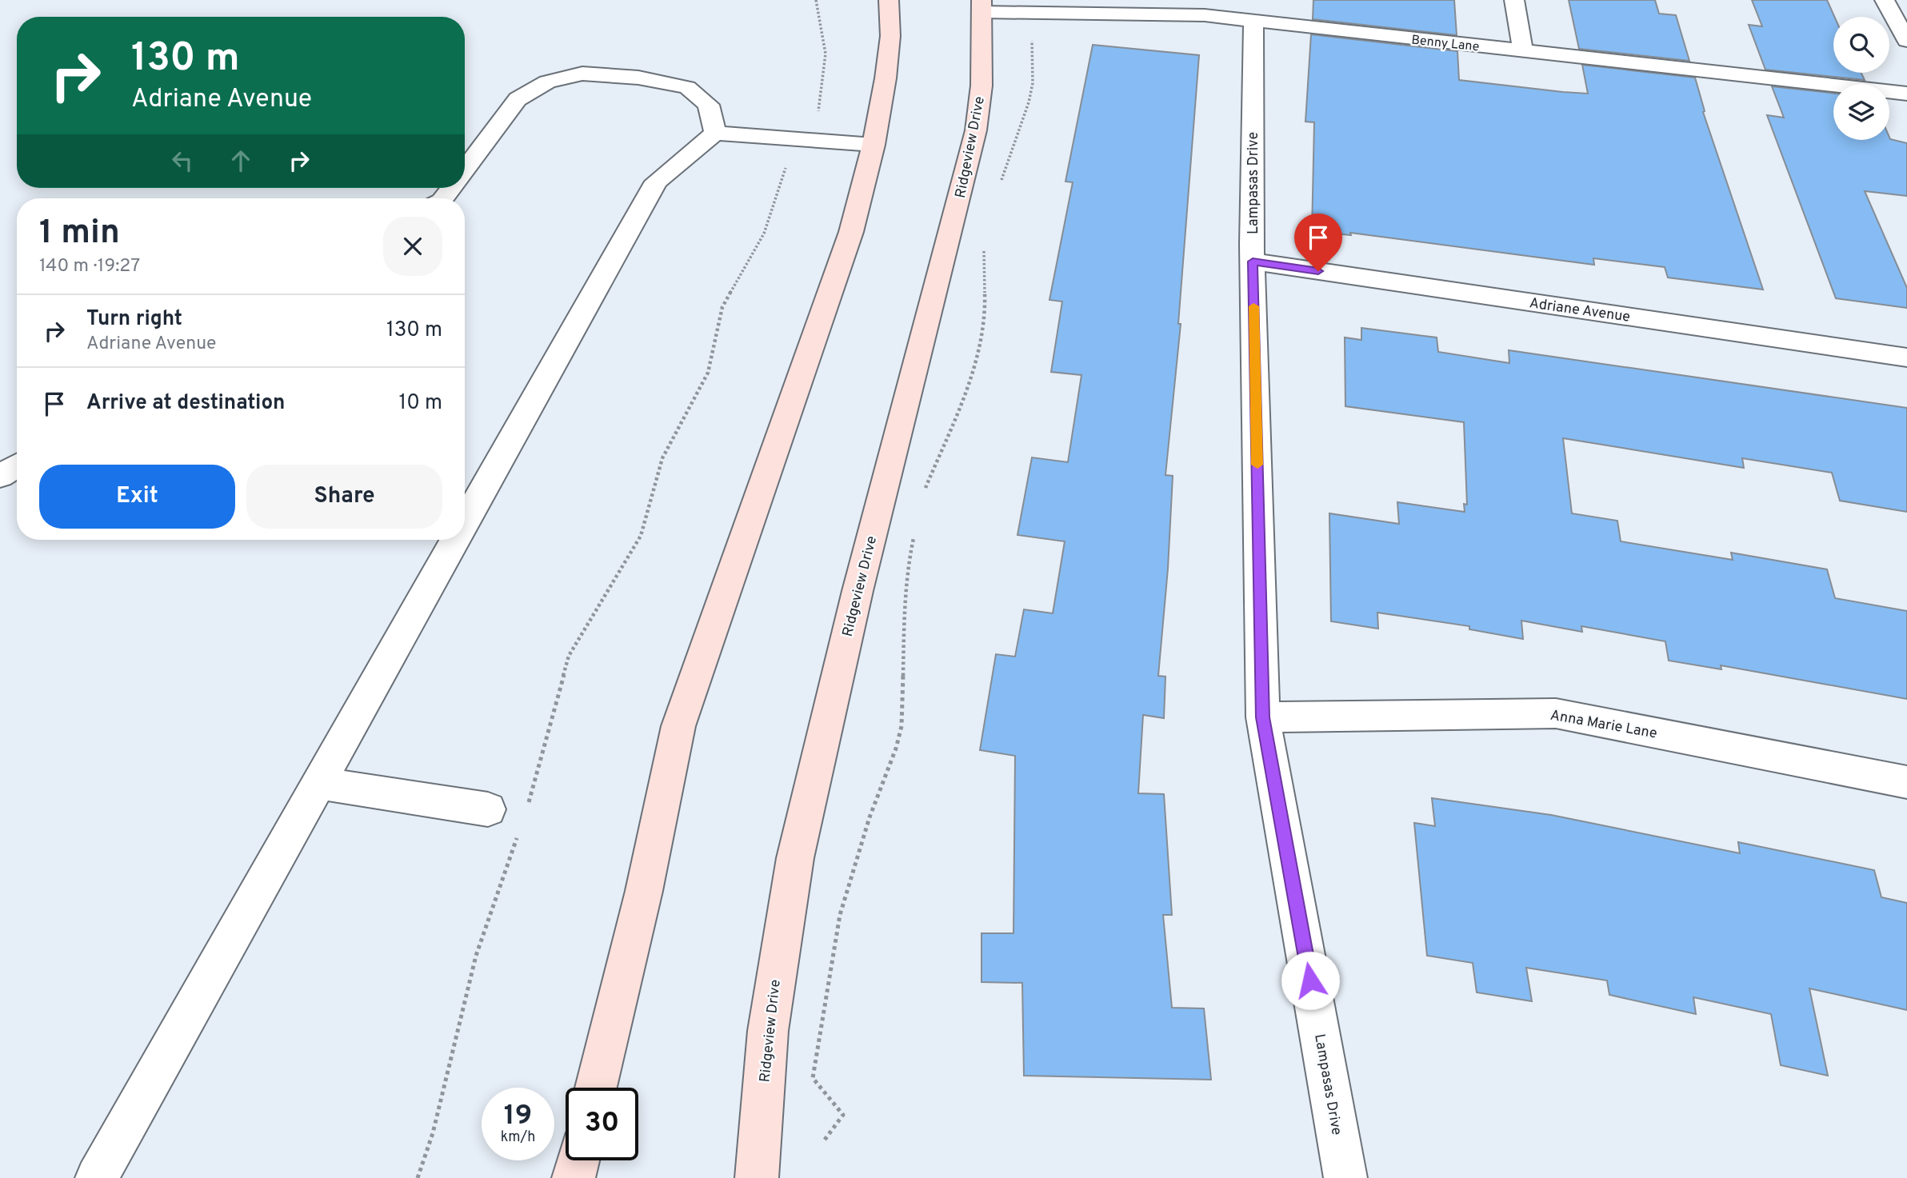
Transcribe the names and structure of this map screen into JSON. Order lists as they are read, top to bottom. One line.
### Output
{"streets":{"main road":["Ridgeview Drive"],"street":["Benny Lane","Lampasas Drive","Adriane Avenue","Anna Marie Lane"]},"crossings":[["Benny Lane","Ridgeview Drive"],["Benny Lane","Lampasas Drive"],["Lampasas Drive","Adriane Avenue"],["Lampasas Drive","Anna Marie Lane"]],"page":{"turn":["130 m","Adriane Avenue"],"heading":["1 min","140 m · 19:27"],"list":[{"name":"Turn right","note":"Adriane Avenue","value":"130 m"},{"name":"Arrive at destination","value":"10 m"}],"buttons":["Exit","Share"],"speed":"19 km/h","limit":"30"}}
